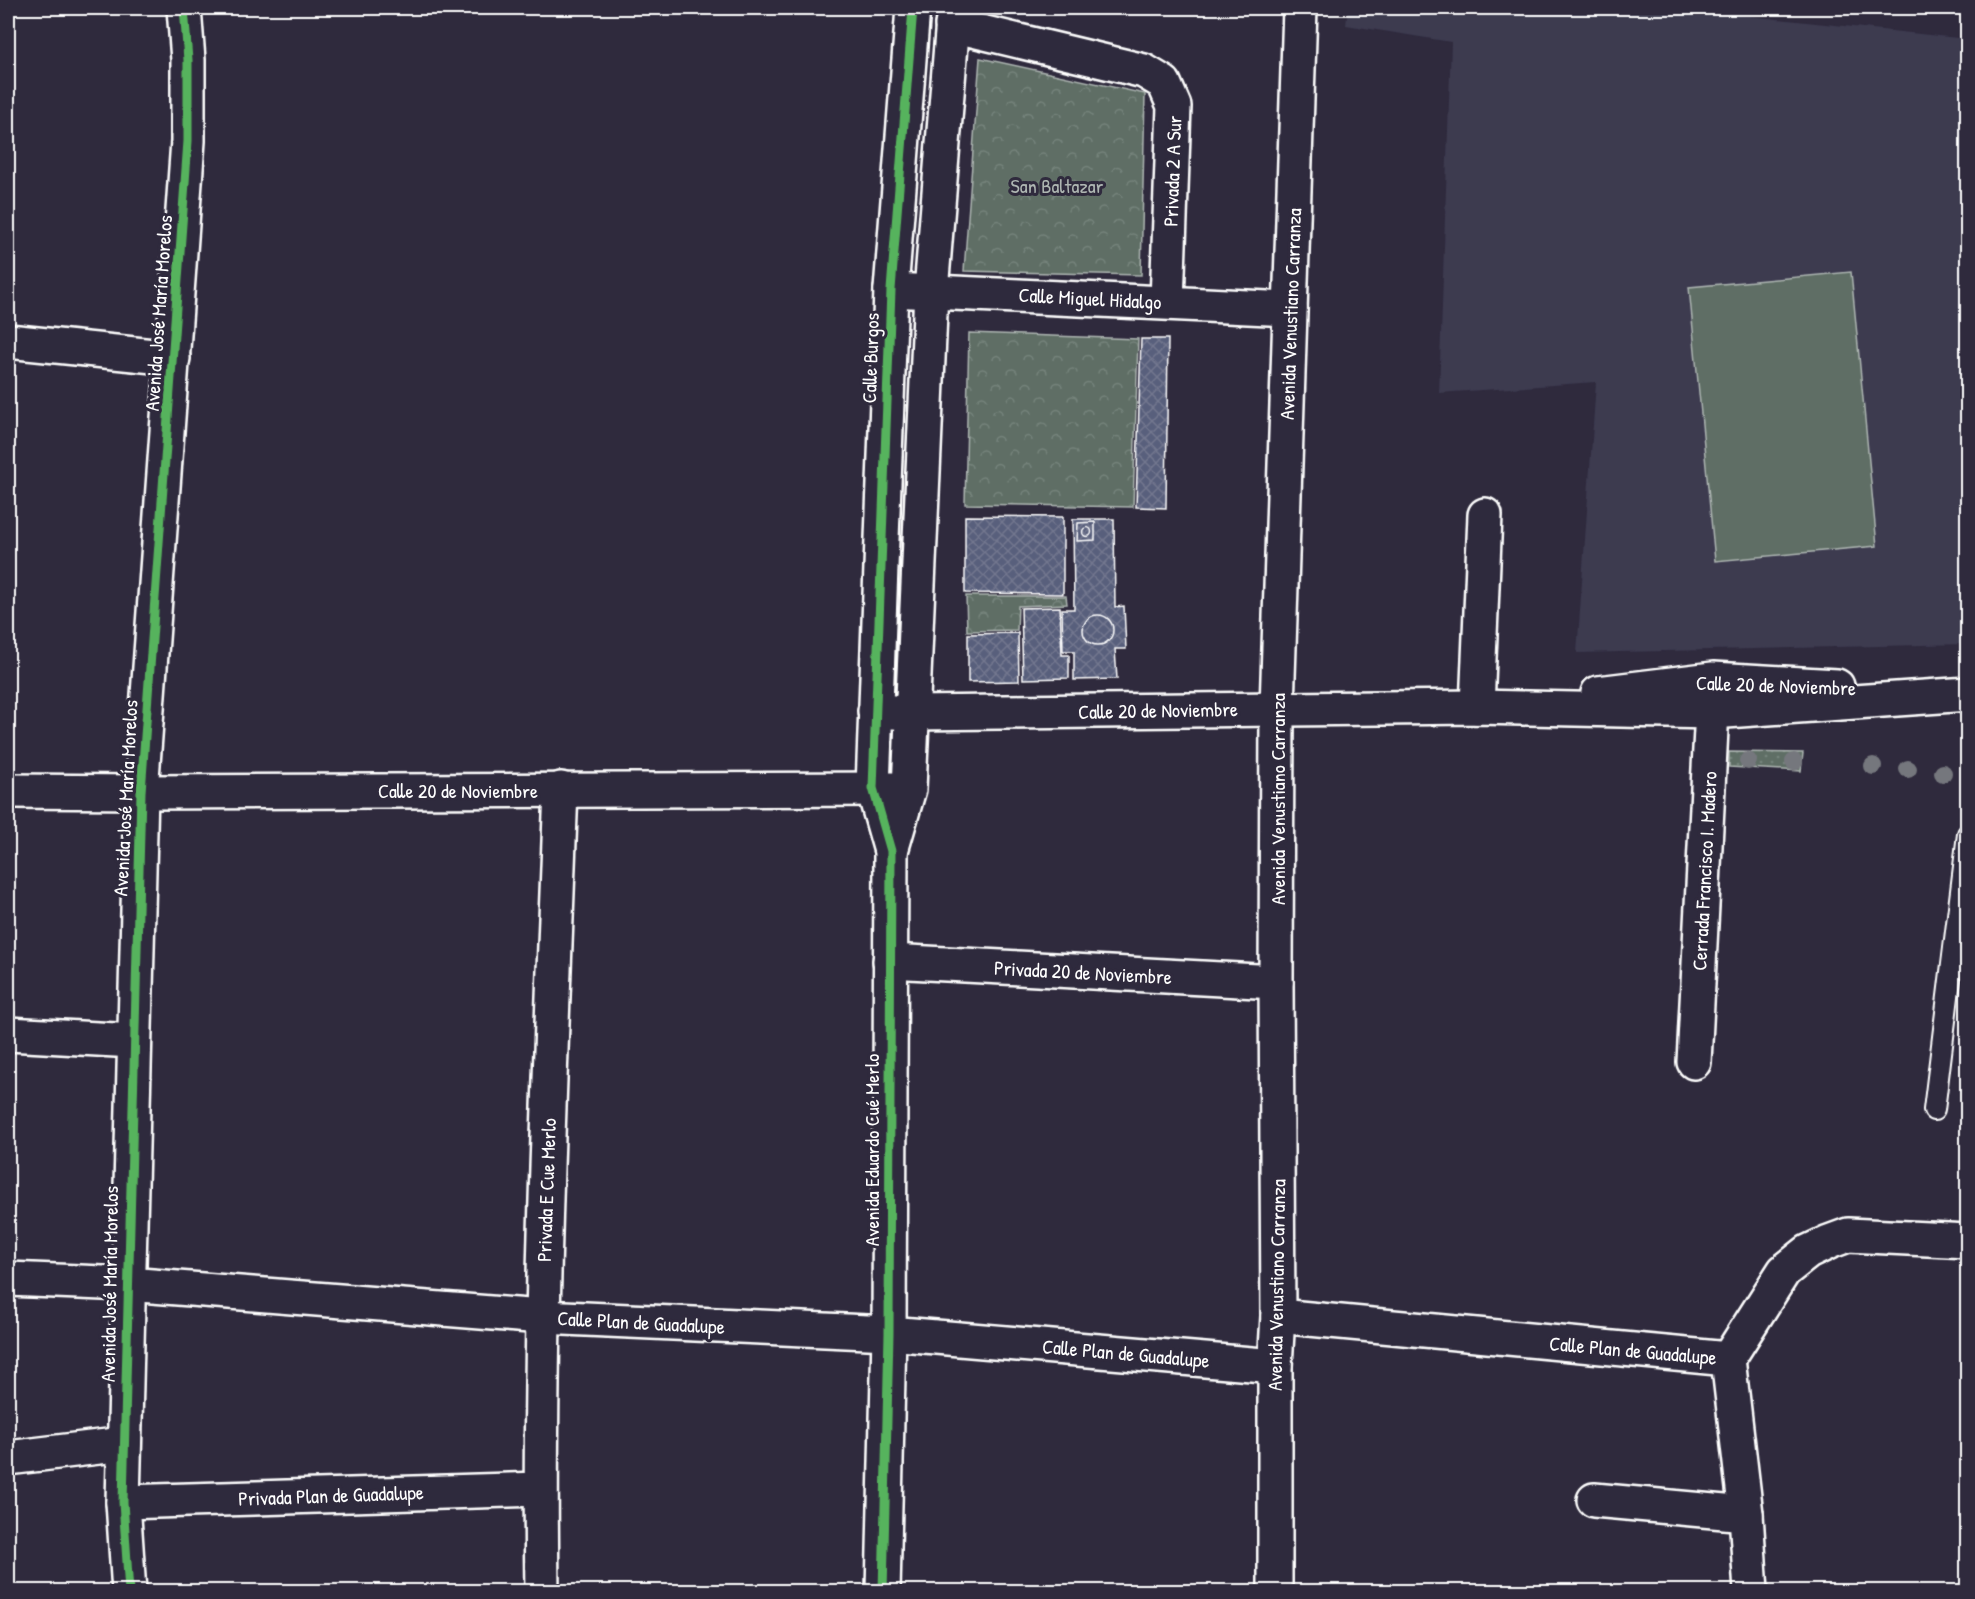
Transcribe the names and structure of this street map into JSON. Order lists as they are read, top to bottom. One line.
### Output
{"streets":{"street":["Privada 2 A Sur","Calle Miguel Hidalgo","Avenida José María Morelos","Avenida Venustiano Carranza","Calle Burgos","Calle 20 de Noviembre","Cerrada Francisco I. Madero","Privada 20 de Noviembre","Avenida Eduardo Cué Merlo","Privada E Cue Merlo","Calle Plan de Guadalupe","Privada Plan de Guadalupe"]},"crossings":[["Privada 2 A Sur","Calle Miguel Hidalgo"],["Calle Miguel Hidalgo","Avenida Venustiano Carranza"],["Calle Miguel Hidalgo","Calle Burgos"],["Avenida José María Morelos","Calle 20 de Noviembre"],["Avenida José María Morelos","Calle Plan de Guadalupe"],["Avenida José María Morelos","Privada Plan de Guadalupe"],["Avenida Venustiano Carranza","Calle 20 de Noviembre"],["Avenida Venustiano Carranza","Privada 20 de Noviembre"],["Avenida Venustiano Carranza","Calle Plan de Guadalupe"],["Calle Burgos","Calle 20 de Noviembre"],["Calle Burgos","Avenida Eduardo Cué Merlo"],["Calle 20 de Noviembre","Cerrada Francisco I. Madero"],["Calle 20 de Noviembre","Avenida Eduardo Cué Merlo"],["Calle 20 de Noviembre","Privada E Cue Merlo"],["Privada 20 de Noviembre","Avenida Eduardo Cué Merlo"],["Avenida Eduardo Cué Merlo","Calle Plan de Guadalupe"],["Privada E Cue Merlo","Calle Plan de Guadalupe"],["Privada E Cue Merlo","Privada Plan de Guadalupe"]],"parks":["San Baltazar"]}
